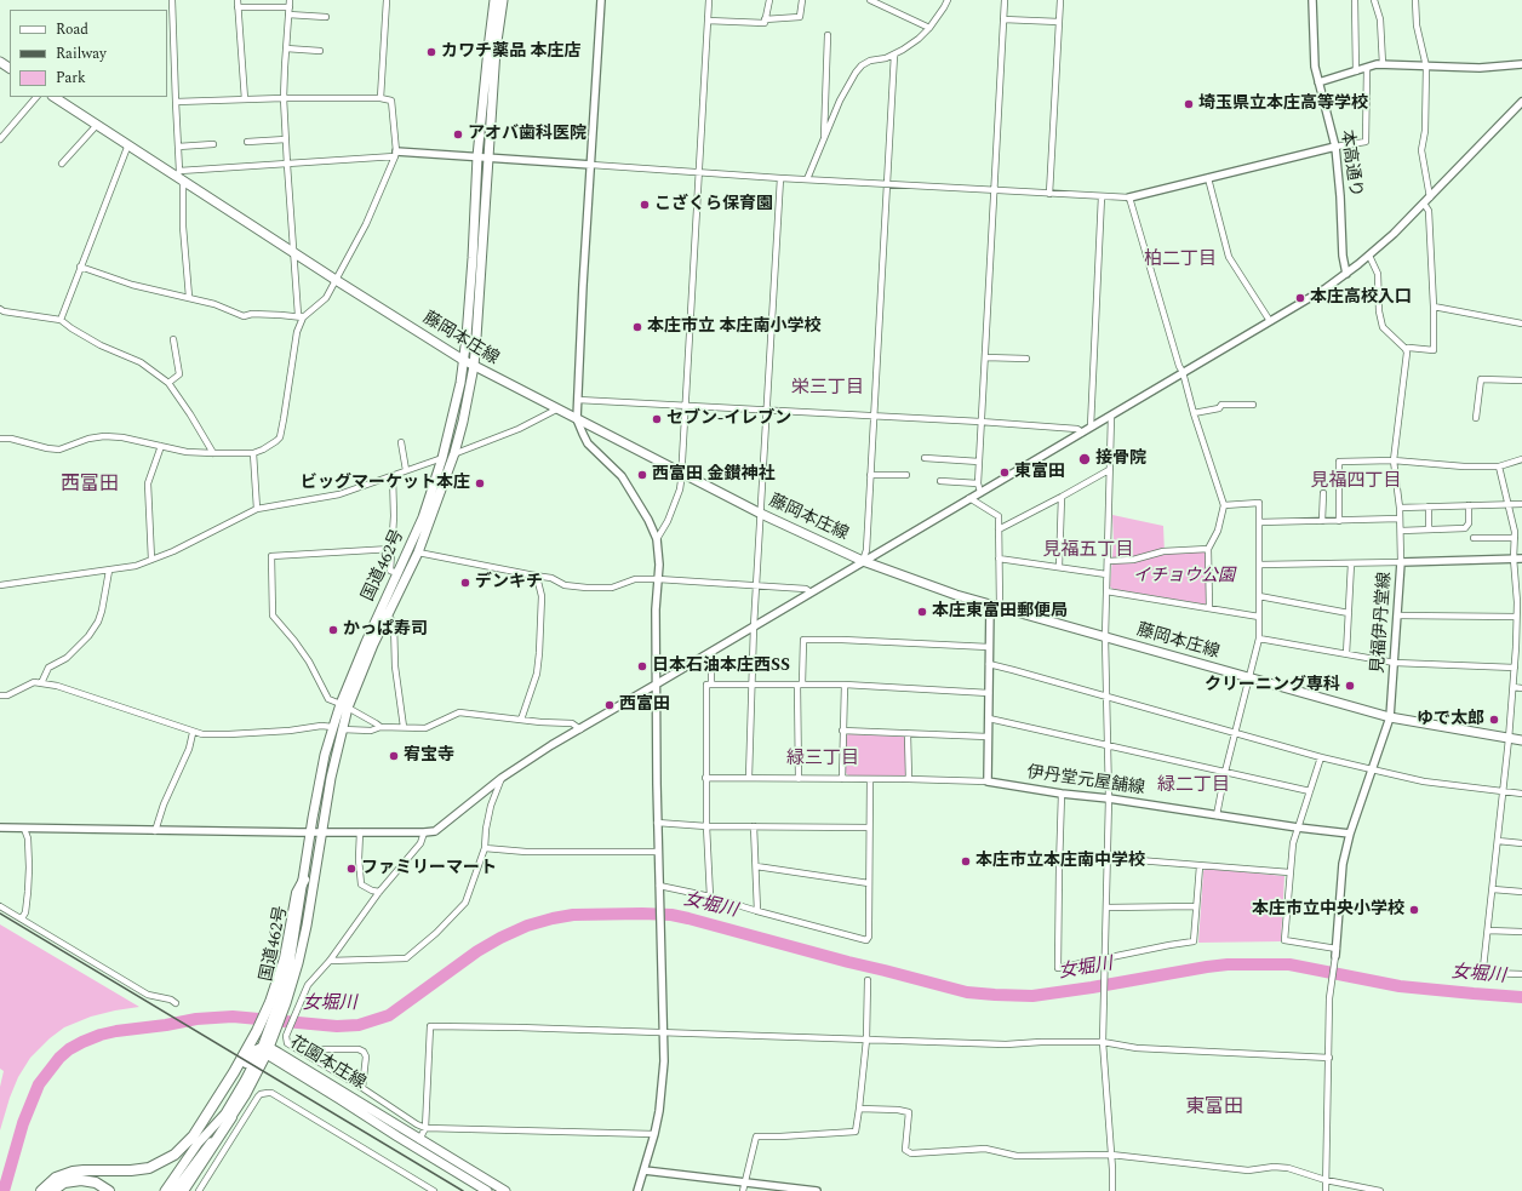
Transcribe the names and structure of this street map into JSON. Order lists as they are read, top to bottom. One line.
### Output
{"streets":{"main road":["藤岡本庄線","国道462号","花園本庄線"],"street":["本高通り","見福伊丹堂線","伊丹堂元屋舗線"]},"crossings":[["藤岡本庄線","国道462号"],["藤岡本庄線","見福伊丹堂線"],["国道462号","花園本庄線"]],"districts":["柏二丁目","栄三丁目","見福四丁目","西富田","見福五丁目","緑三丁目","緑二丁目","東富田"],"water":["女堀川"],"parks":["イチョウ公園"],"places":["カワチ薬品 本庄店","埼玉県立本庄高等学校","アオバ歯科医院","こざくら保育園","本庄高校入口","本庄市立 本庄南小学校","セブン-イレブン","接骨院","東富田","西富田 金鑚神社","ビッグマーケット本庄","デンキチ","本庄東富田郵便局","かっぱ寿司","日本石油本庄西SS","クリーニング専科","西富田","ゆで太郎","宥宝寺","本庄市立本庄南中学校","ファミリーマート","本庄市立中央小学校"],"legend":["Road","Railway","Park"]}
